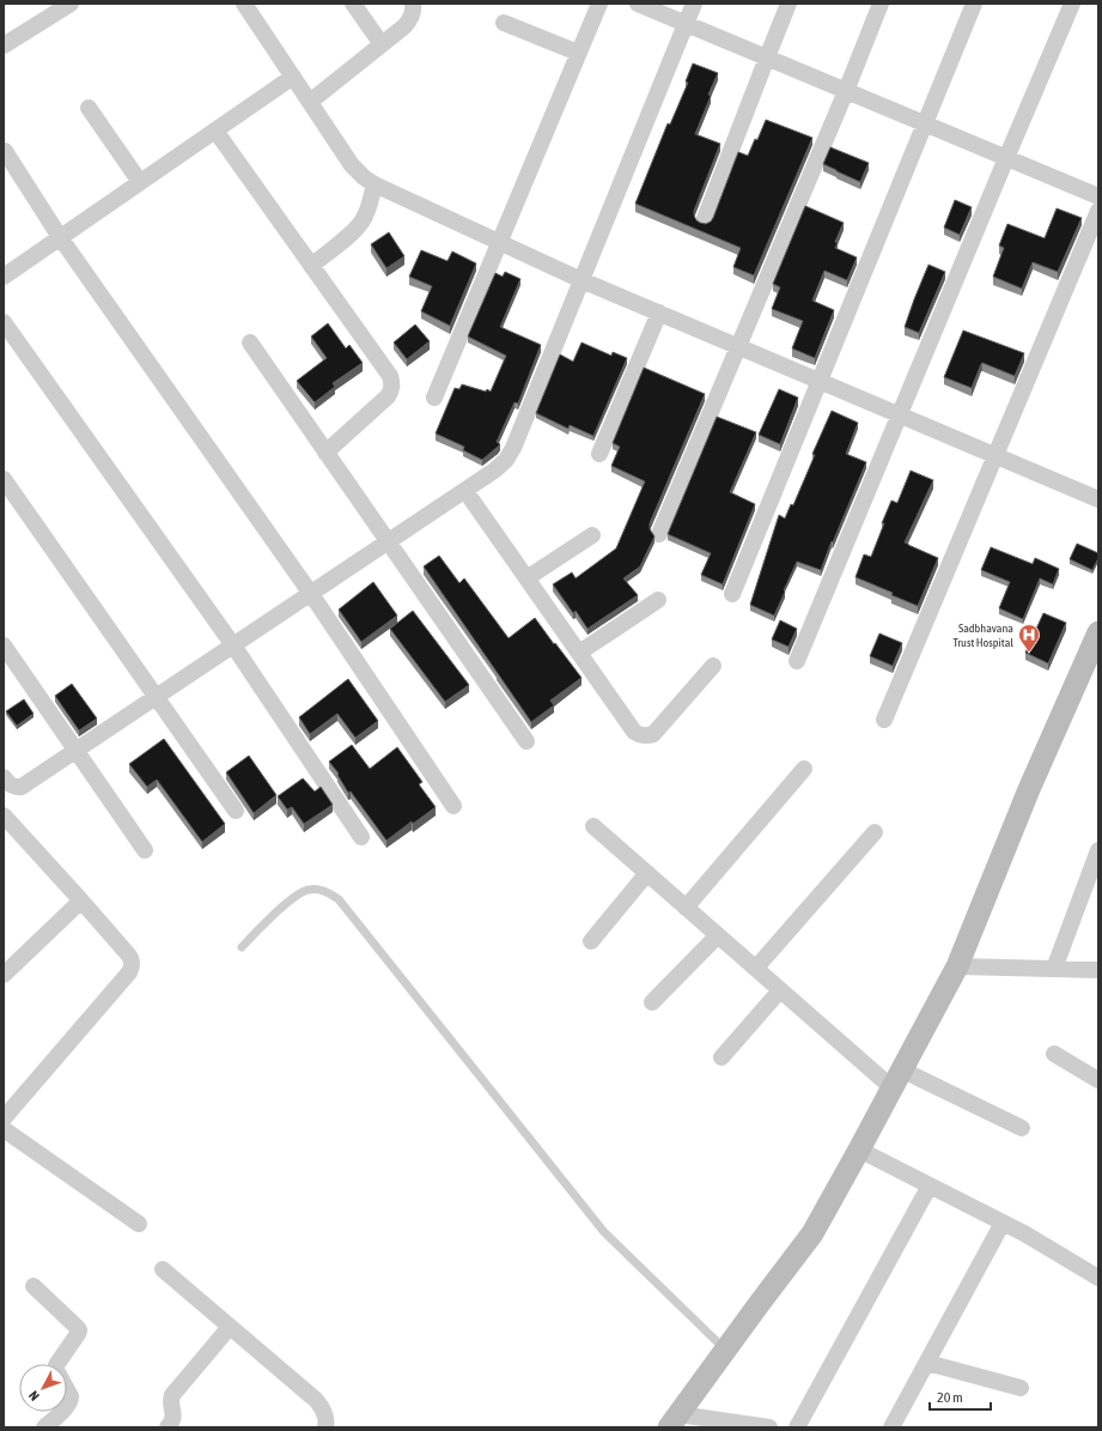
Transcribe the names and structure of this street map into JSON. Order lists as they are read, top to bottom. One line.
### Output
{"places":{"hospital":["Sadbhavana Trust Hospital"]},"scale_bar":"20 m","north":"bottom left"}
